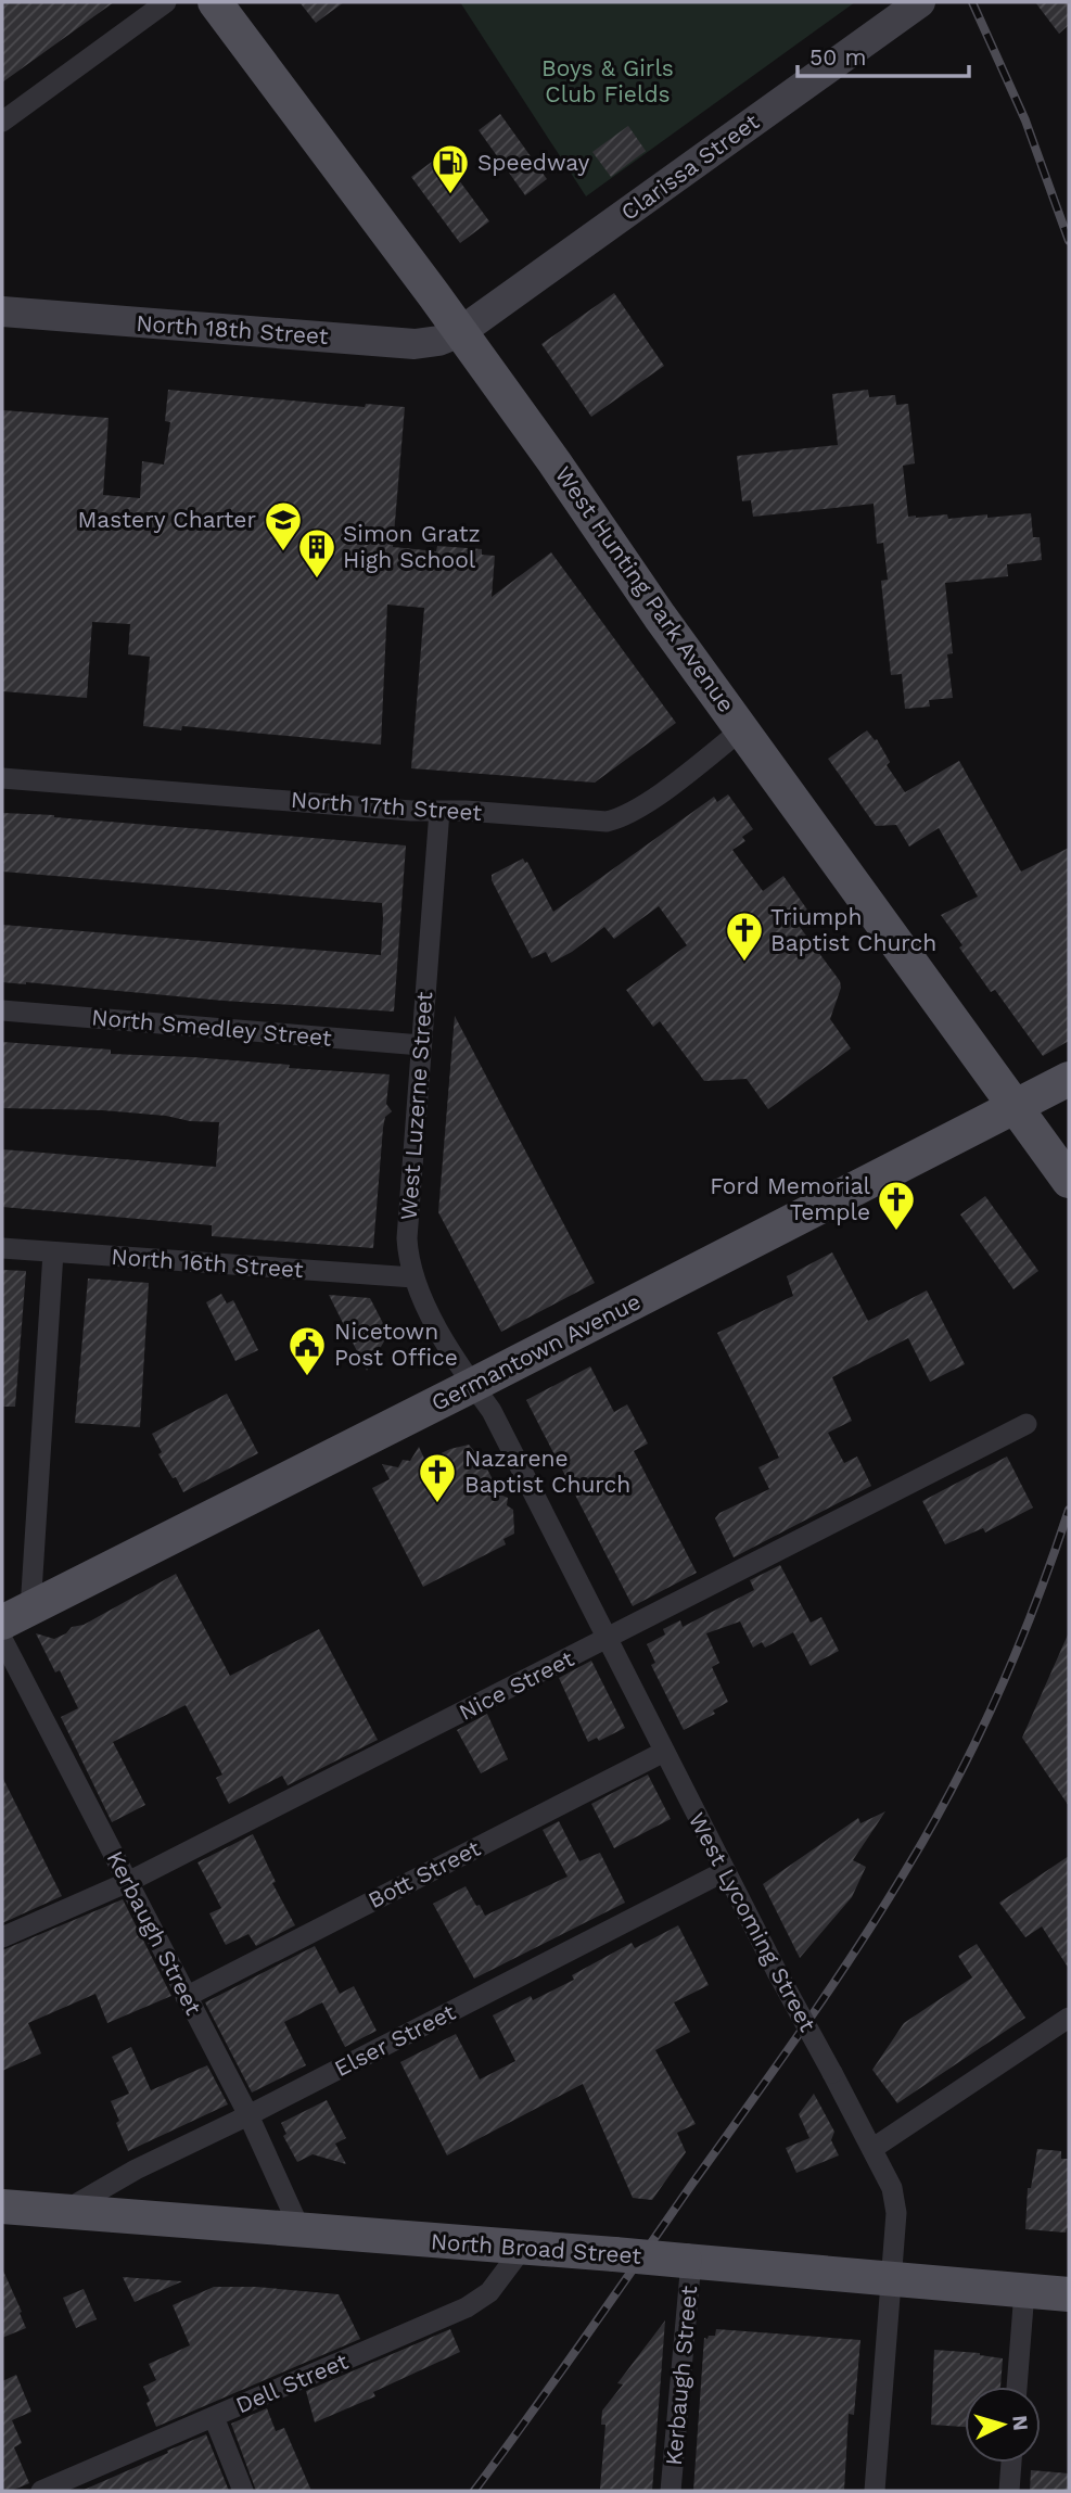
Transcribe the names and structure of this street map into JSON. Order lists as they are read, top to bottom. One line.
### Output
{"streets":{"main road":["Clarissa Street","North 18th Street","West Hunting Park Avenue","Germantown Avenue","North Broad Street"],"street":["North 17th Street","North Smedley Street","West Luzerne Street","North 16th Street","Nice Street","Bott Street","West Lycoming Street","Kerbaugh Street","Elser Street","Dell Street"]},"crossings":[["Clarissa Street","North 18th Street"],["Clarissa Street","West Hunting Park Avenue"],["North 18th Street","West Hunting Park Avenue"],["West Hunting Park Avenue","North 17th Street"],["West Hunting Park Avenue","Germantown Avenue"],["North 17th Street","West Luzerne Street"],["North Smedley Street","West Luzerne Street"],["West Luzerne Street","North 16th Street"],["West Luzerne Street","Germantown Avenue"],["West Luzerne Street","West Lycoming Street"],["Germantown Avenue","West Lycoming Street"],["Nice Street","West Lycoming Street"],["Nice Street","Kerbaugh Street"],["Bott Street","West Lycoming Street"],["Bott Street","Kerbaugh Street"],["West Lycoming Street","Elser Street"],["West Lycoming Street","North Broad Street"],["Kerbaugh Street","Elser Street"],["Kerbaugh Street","North Broad Street"],["Elser Street","North Broad Street"],["North Broad Street","Dell Street"]],"parks":["Boys & Girls Club Fields"],"places":{"fuel station":["Speedway"],"school or university":["Mastery Charter"],"building":["Simon Gratz High School"],"church":["Triumph Baptist Church","Ford Memorial Temple","Nazarene Baptist Church"],"public building":["Nicetown Post Office"]},"scale_bar":"50 m","north":"right"}
